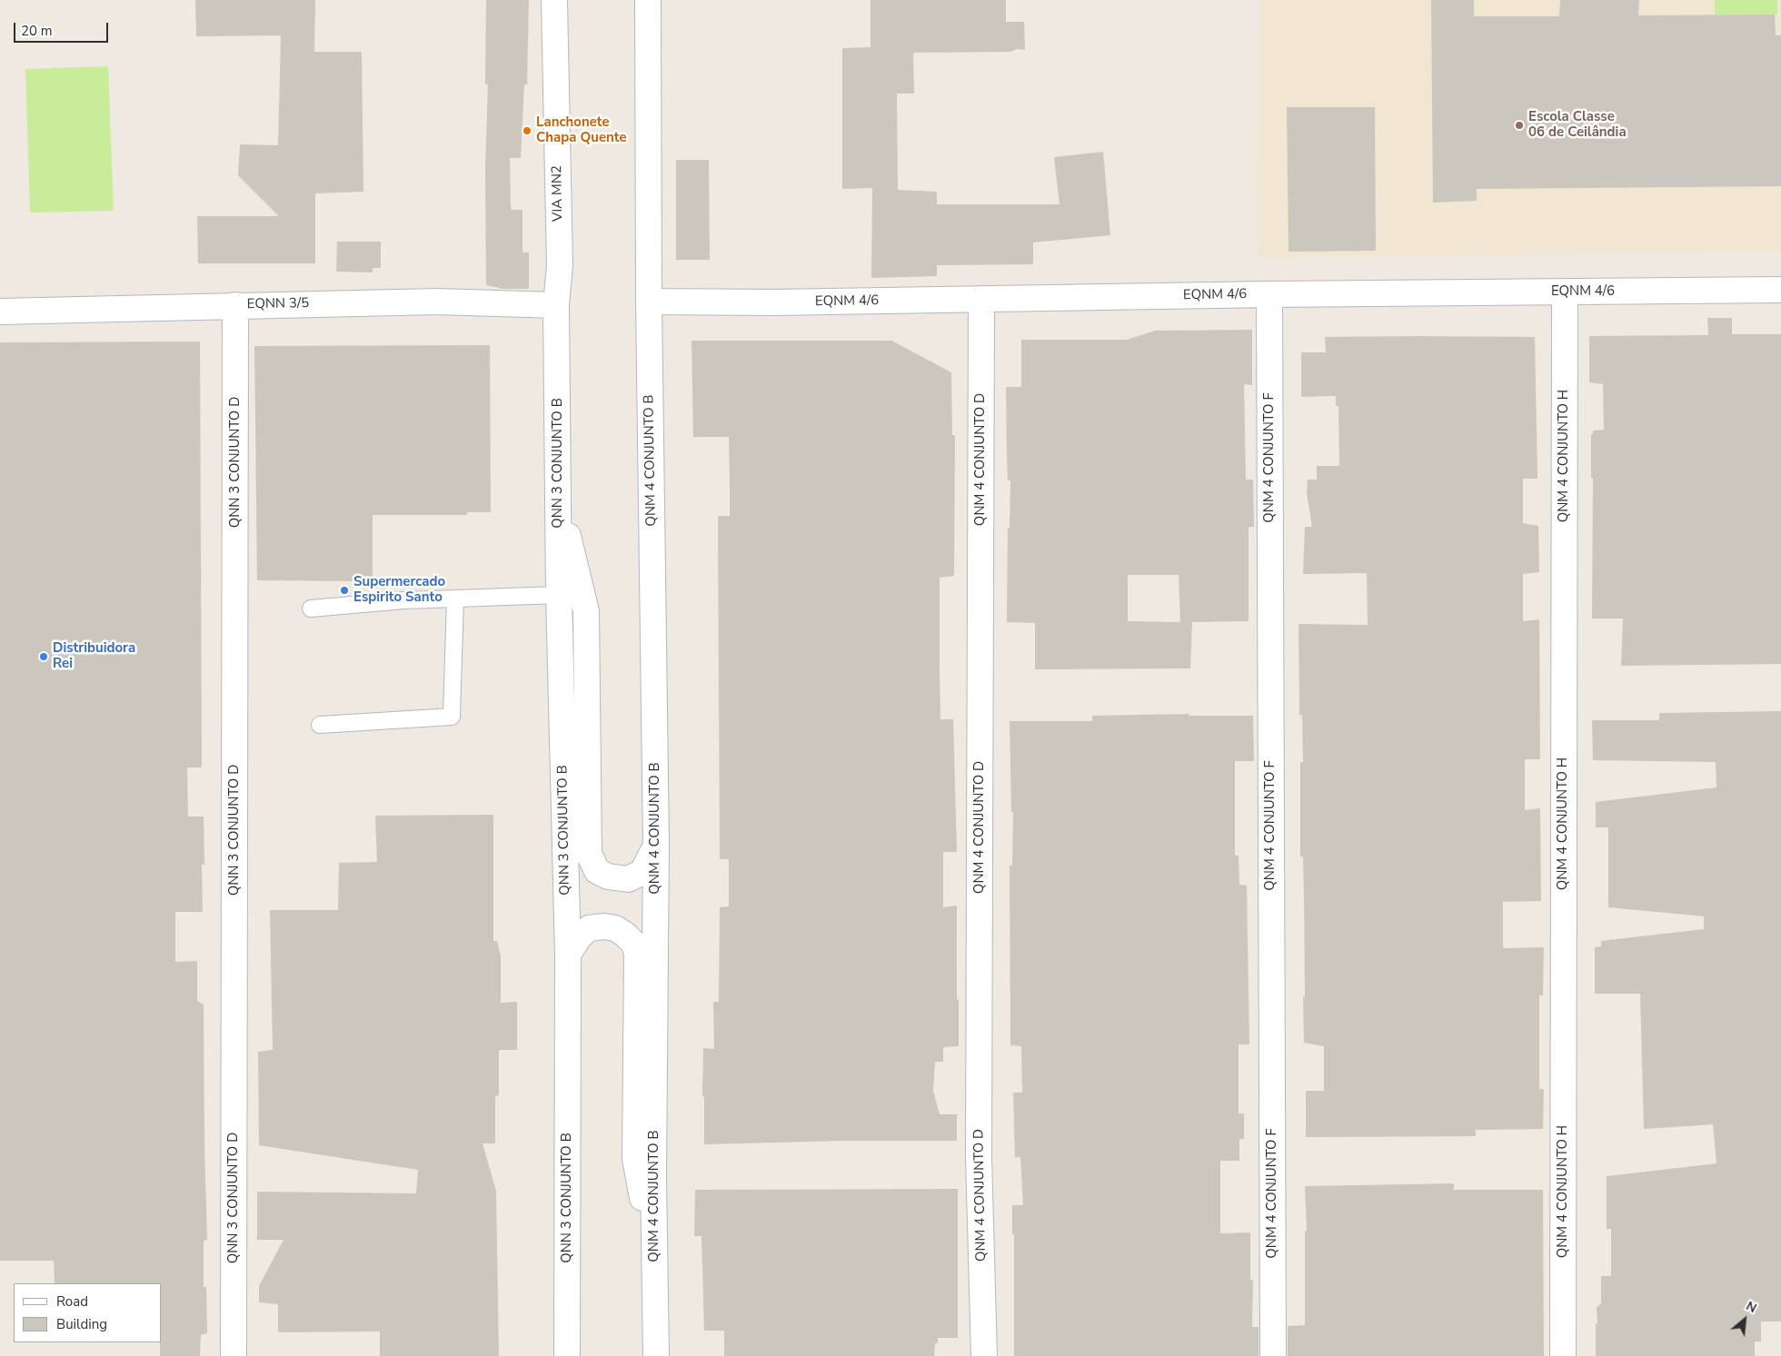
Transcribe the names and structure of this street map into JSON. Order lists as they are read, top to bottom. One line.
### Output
{"streets":{"street":["VIA MN2","EQNM 4/6","EQNN 3/5","QNM 4 CONJUNTO H","QNM 4 CONJUNTO F","QNM 4 CONJUNTO D","QNM 4 CONJUNTO B","QNN 3 CONJUNTO D","QNN 3 CONJUNTO B"]},"crossings":[["VIA MN2","EQNN 3/5"],["VIA MN2","QNN 3 CONJUNTO B"],["EQNM 4/6","QNM 4 CONJUNTO H"],["EQNM 4/6","QNM 4 CONJUNTO F"],["EQNM 4/6","QNM 4 CONJUNTO D"],["EQNM 4/6","QNM 4 CONJUNTO B"],["EQNN 3/5","QNN 3 CONJUNTO D"],["EQNN 3/5","QNN 3 CONJUNTO B"]],"places":["Escola Classe 06 de Ceilândia","Lanchonete Chapa Quente","Supermercado Espirito Santo","Distribuidora Rei"],"legend":["Road","Building"],"scale_bar":"20 m","north":"top right"}
